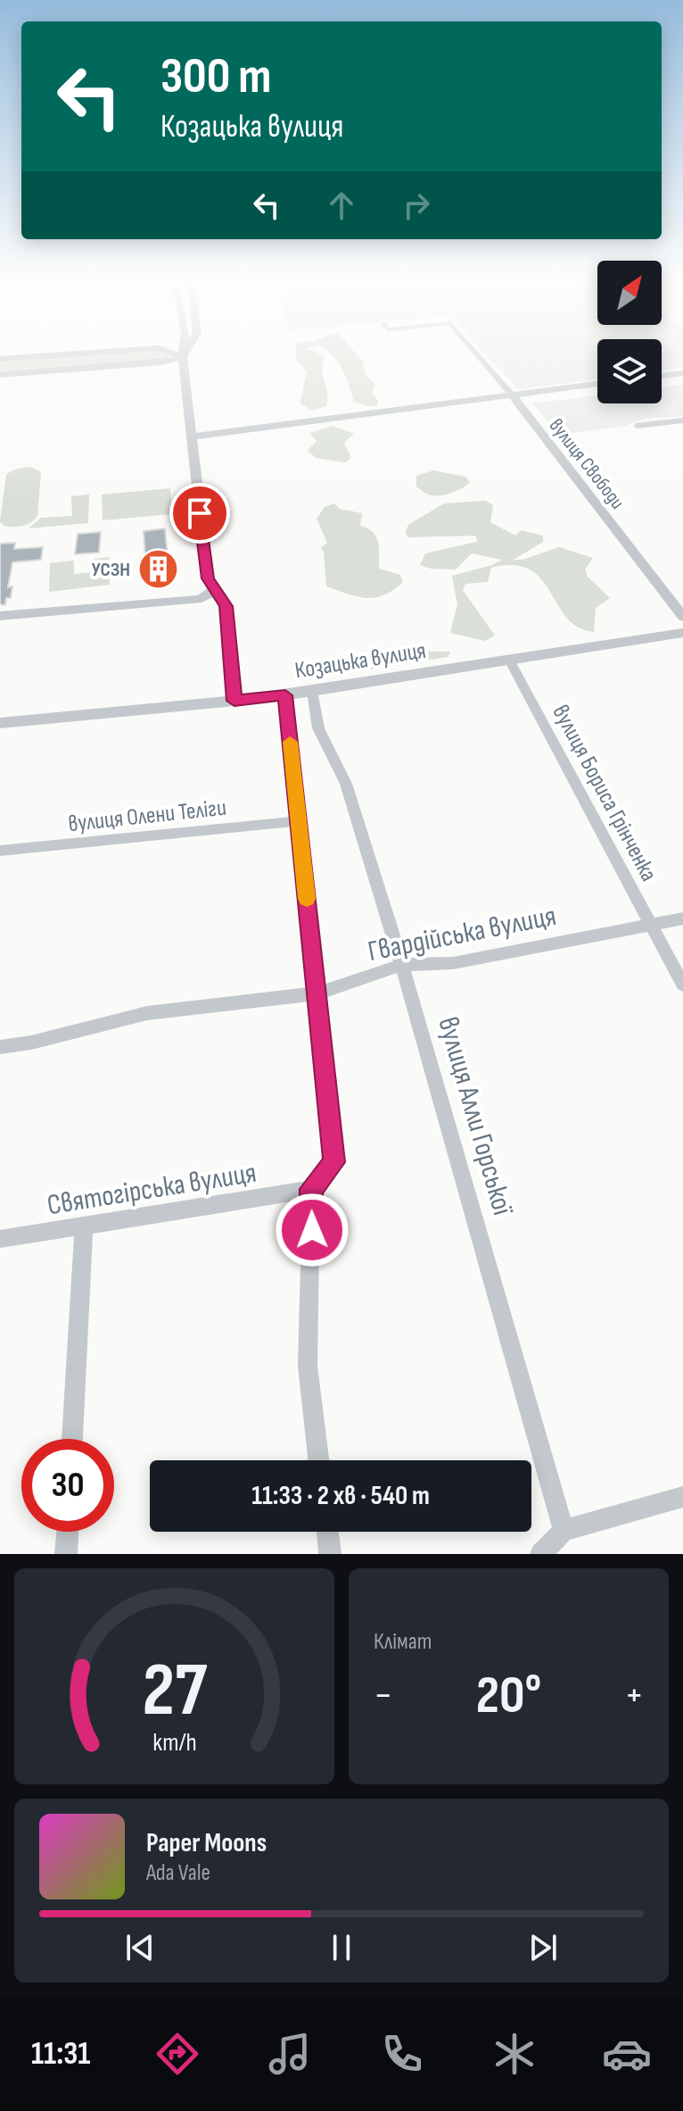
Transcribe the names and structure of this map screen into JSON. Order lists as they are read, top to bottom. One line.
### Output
{"streets":{"street":["вулиця Свободи","Козацька вулиця","вулиця Бориса Грінченка","вулиця Олени Теліги","Гвардійська вулиця","вулиця Алли Горської","Святогірська вулиця"]},"crossings":[["Козацька вулиця","вулиця Бориса Грінченка"],["Козацька вулиця","вулиця Алли Горської"],["вулиця Бориса Грінченка","Гвардійська вулиця"],["Гвардійська вулиця","вулиця Алли Горської"]],"places":{"building":["УСЗН"]},"north":"top right","page":{"turn":["300 m","Козацька вулиця"],"limit":"30","trip":"11:33 · 2 хв · 540 m","tile":"Клімат","heat":["−","20°","+"],"song":["Paper Moons","Ada Vale"],"tabs":"11:31","gauge":["27","km/h"]}}
